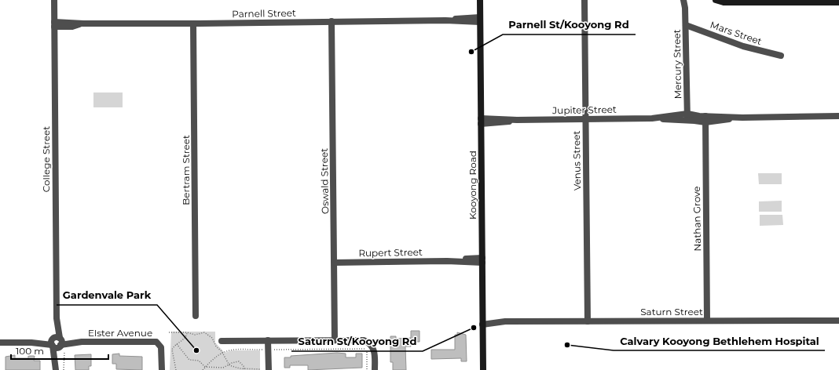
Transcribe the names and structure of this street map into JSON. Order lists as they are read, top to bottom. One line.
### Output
{"streets":{"street":["Parnell Street","Mars Street","Mercury Street","Jupiter Street","College Street","Venus Street","Bertram Street","Oswald Street","Kooyong Road","Nathan Grove","Rupert Street","Saturn Street","Elster Avenue"]},"crossings":[["Parnell Street","College Street"],["Parnell Street","Bertram Street"],["Parnell Street","Oswald Street"],["Parnell Street","Kooyong Road"],["Mars Street","Mercury Street"],["Mercury Street","Jupiter Street"],["Jupiter Street","Venus Street"],["Jupiter Street","Kooyong Road"],["Jupiter Street","Nathan Grove"],["College Street","Elster Avenue"],["Venus Street","Saturn Street"],["Oswald Street","Rupert Street"],["Kooyong Road","Rupert Street"],["Kooyong Road","Saturn Street"],["Nathan Grove","Saturn Street"]],"places":["Parnell St/Kooyong Rd","Saturn St/Kooyong Rd","Calvary Kooyong Bethlehem Hospital","Gardenvale Park"],"scale_bar":"100 m"}
